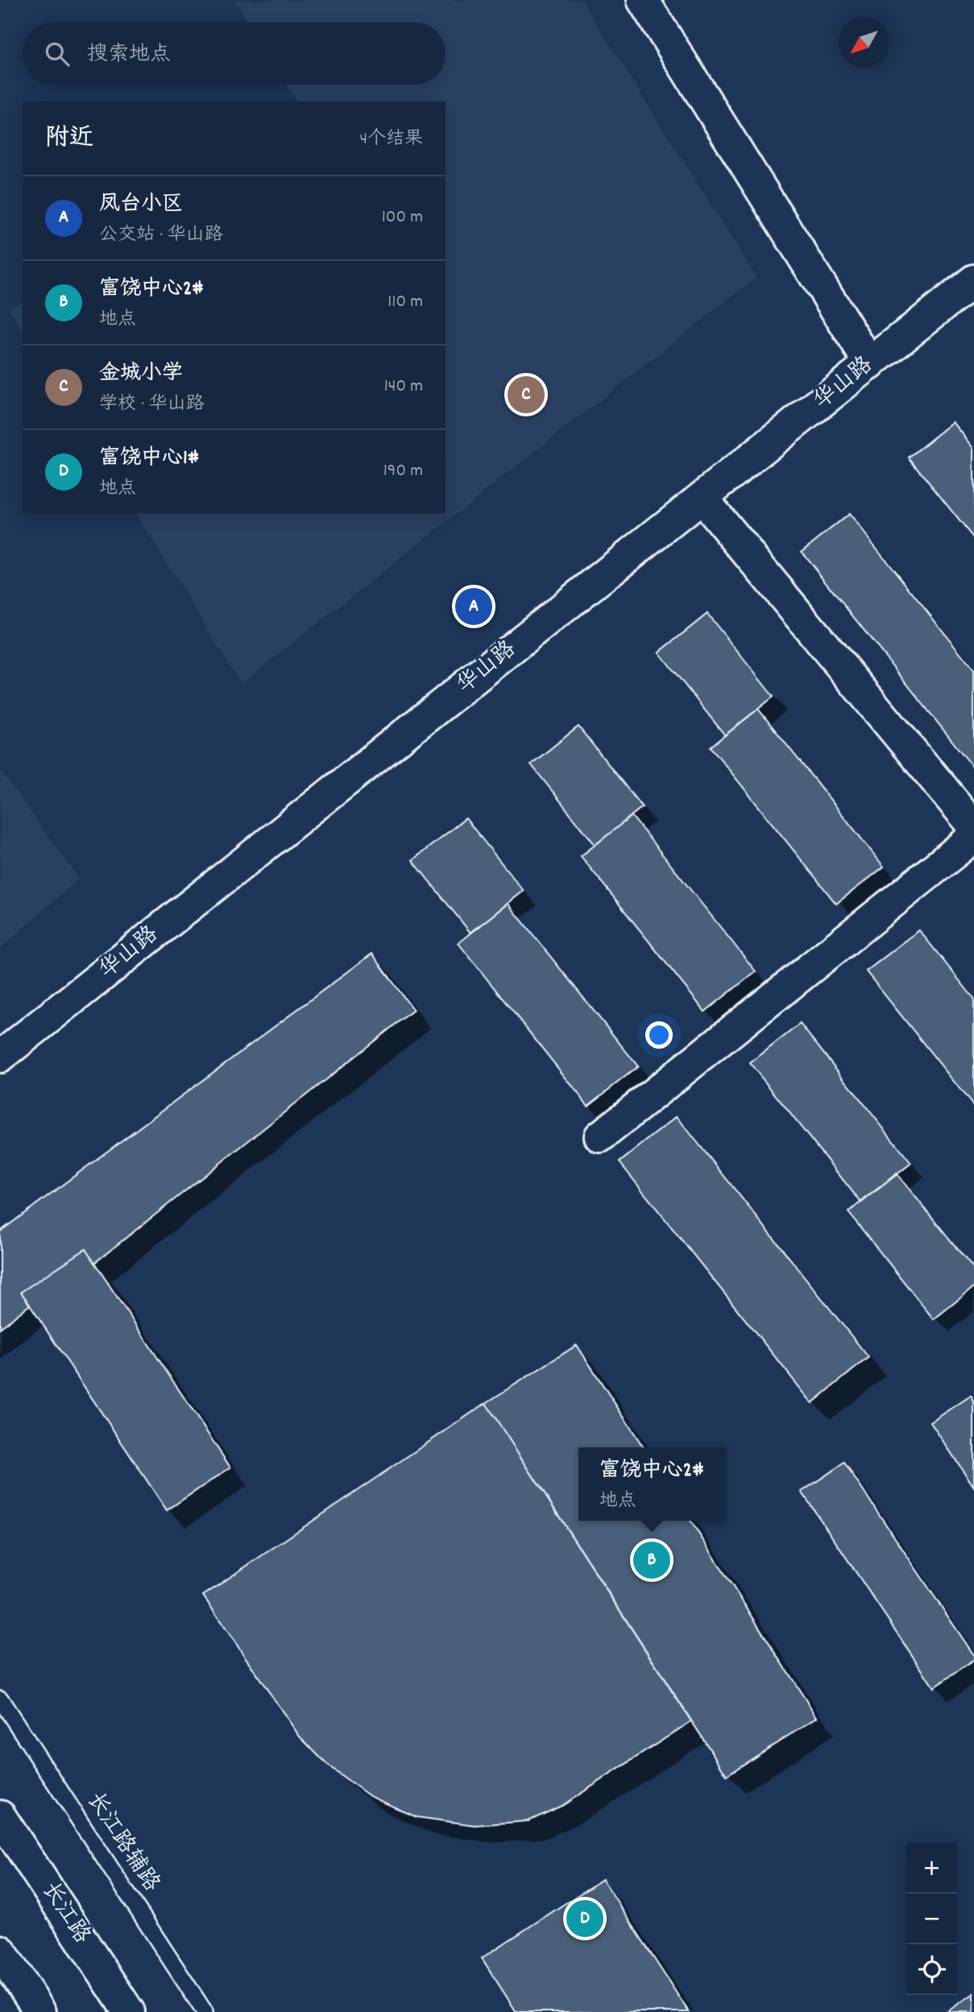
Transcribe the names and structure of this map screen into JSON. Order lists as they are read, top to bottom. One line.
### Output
{"streets":{"street":["华山路","长江路"],"lane":["长江路辅路"]},"north":"bottom left","page":{"search":"搜索地点","heading":["附近","4个结果"],"list":[{"mark":"A","name":"凤台小区","note":"公交站 · 华山路","value":"100 m"},{"mark":"B","name":"富饶中心2#","note":"地点","value":"110 m"},{"mark":"C","name":"金城小学","note":"学校 · 华山路","value":"140 m"},{"mark":"D","name":"富饶中心1#","note":"地点","value":"190 m"}],"pins":["C","A","B","D"],"popup":["富饶中心2#","地点"],"map_buttons":["+","−"]}}
